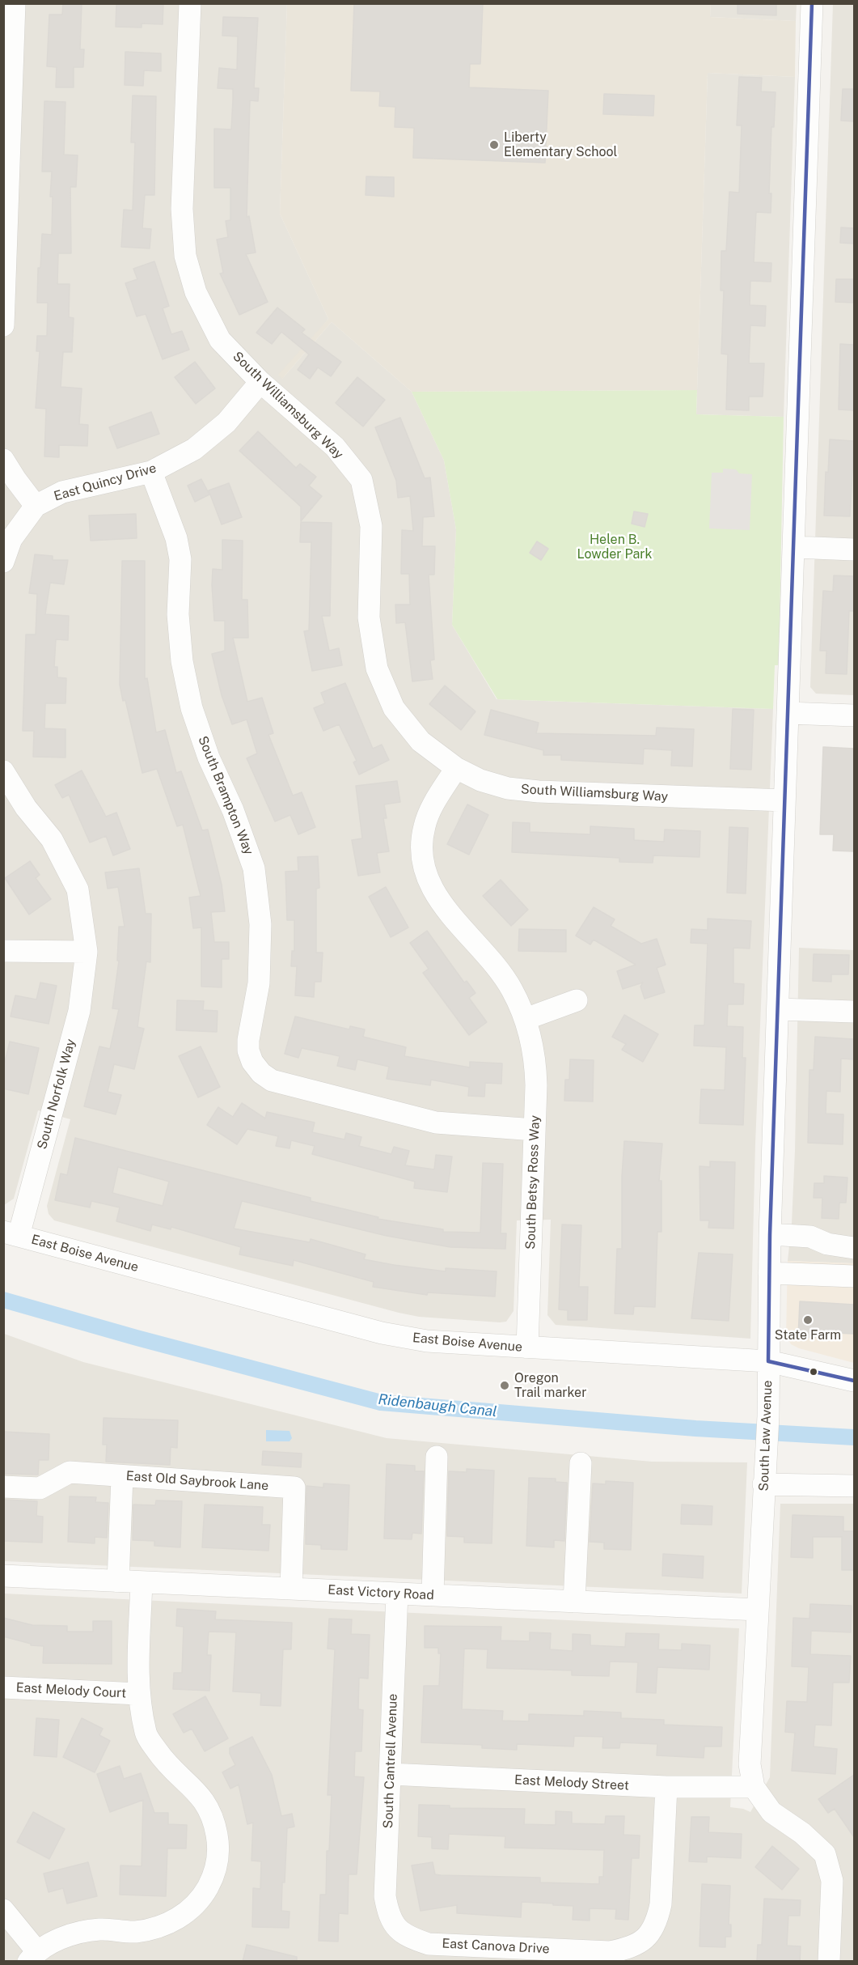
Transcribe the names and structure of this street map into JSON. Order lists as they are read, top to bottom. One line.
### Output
{"streets":{"street":["South Williamsburg Way","East Quincy Drive","South Brampton Way","South Norfolk Way","South Betsy Ross Way","East Boise Avenue","South Law Avenue","East Old Saybrook Lane","East Victory Road","East Melody Court","South Cantrell Avenue","East Melody Street","East Canova Drive"]},"crossings":[["South Williamsburg Way","East Quincy Drive"],["South Williamsburg Way","South Betsy Ross Way"],["South Williamsburg Way","South Law Avenue"],["East Quincy Drive","South Brampton Way"],["South Brampton Way","South Betsy Ross Way"],["South Norfolk Way","East Boise Avenue"],["South Betsy Ross Way","East Boise Avenue"],["East Boise Avenue","South Law Avenue"],["South Law Avenue","East Victory Road"],["South Law Avenue","East Melody Street"],["East Old Saybrook Lane","East Victory Road"],["East Victory Road","South Cantrell Avenue"],["South Cantrell Avenue","East Melody Street"],["South Cantrell Avenue","East Canova Drive"],["East Melody Street","East Canova Drive"]],"water":["Ridenbaugh Canal"],"parks":["Helen B. Lowder Park"],"places":["Liberty Elementary School","State Farm","Oregon Trail marker"]}
